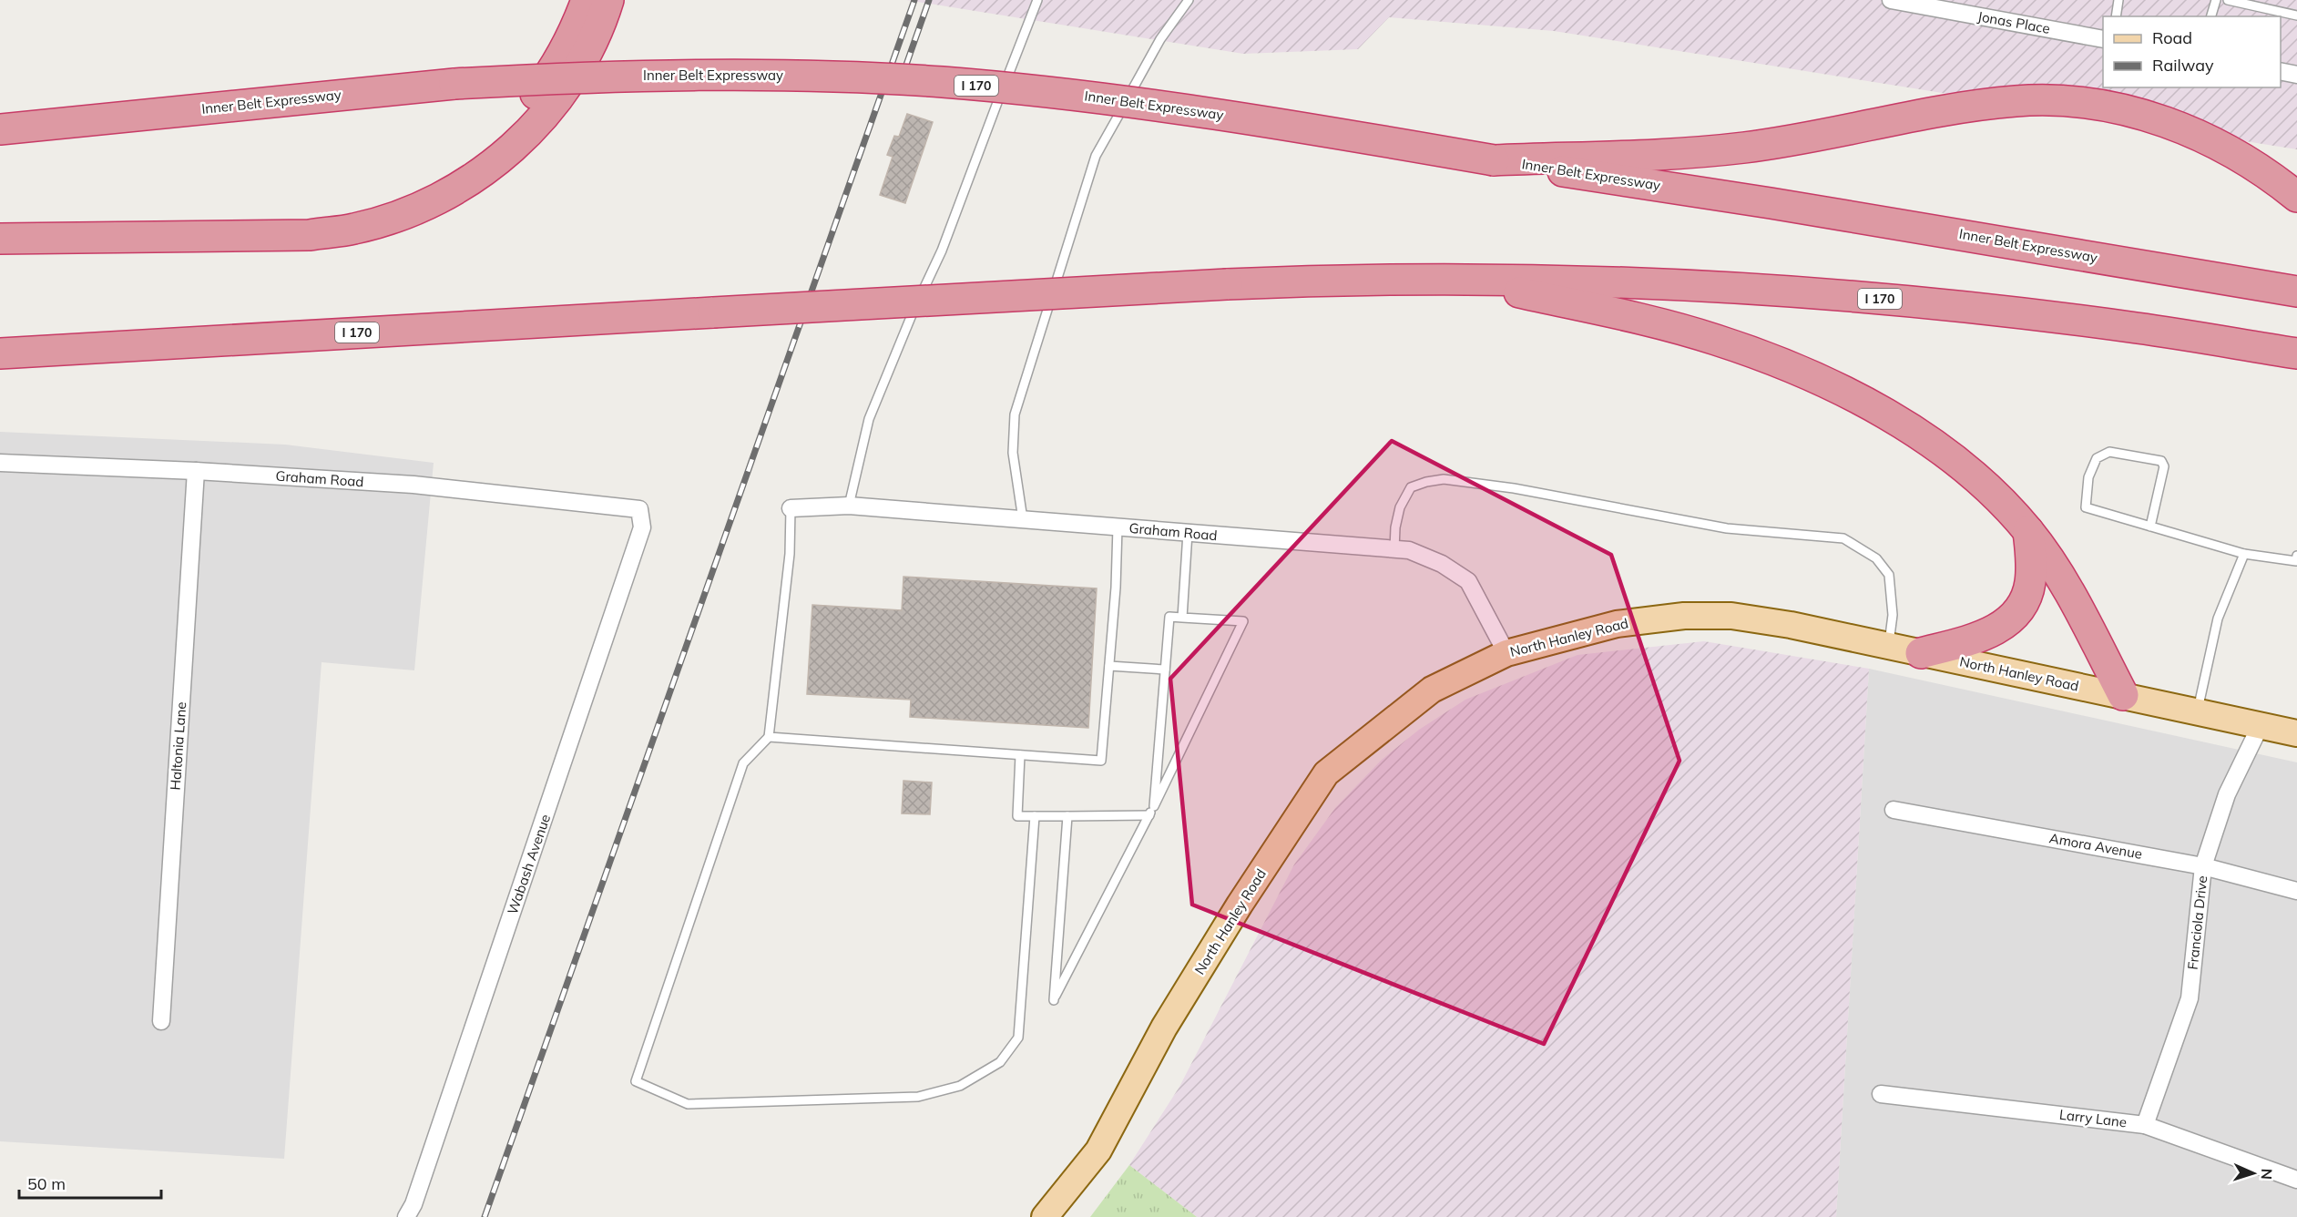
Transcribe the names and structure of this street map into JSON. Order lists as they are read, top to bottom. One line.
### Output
{"streets":{"highway":["Inner Belt Expressway","I 170"],"main road":["North Hanley Road"],"street":["Jonas Place","Graham Road","Haltonia Lane","Amora Avenue","Wabash Avenue","Franciola Drive","Larry Lane"]},"crossings":[["Graham Road","North Hanley Road"],["Graham Road","Haltonia Lane"],["Graham Road","Wabash Avenue"],["North Hanley Road","Franciola Drive"],["Amora Avenue","Franciola Drive"],["Franciola Drive","Larry Lane"]],"legend":["Road","Railway"],"scale_bar":"50 m","north":"right"}
